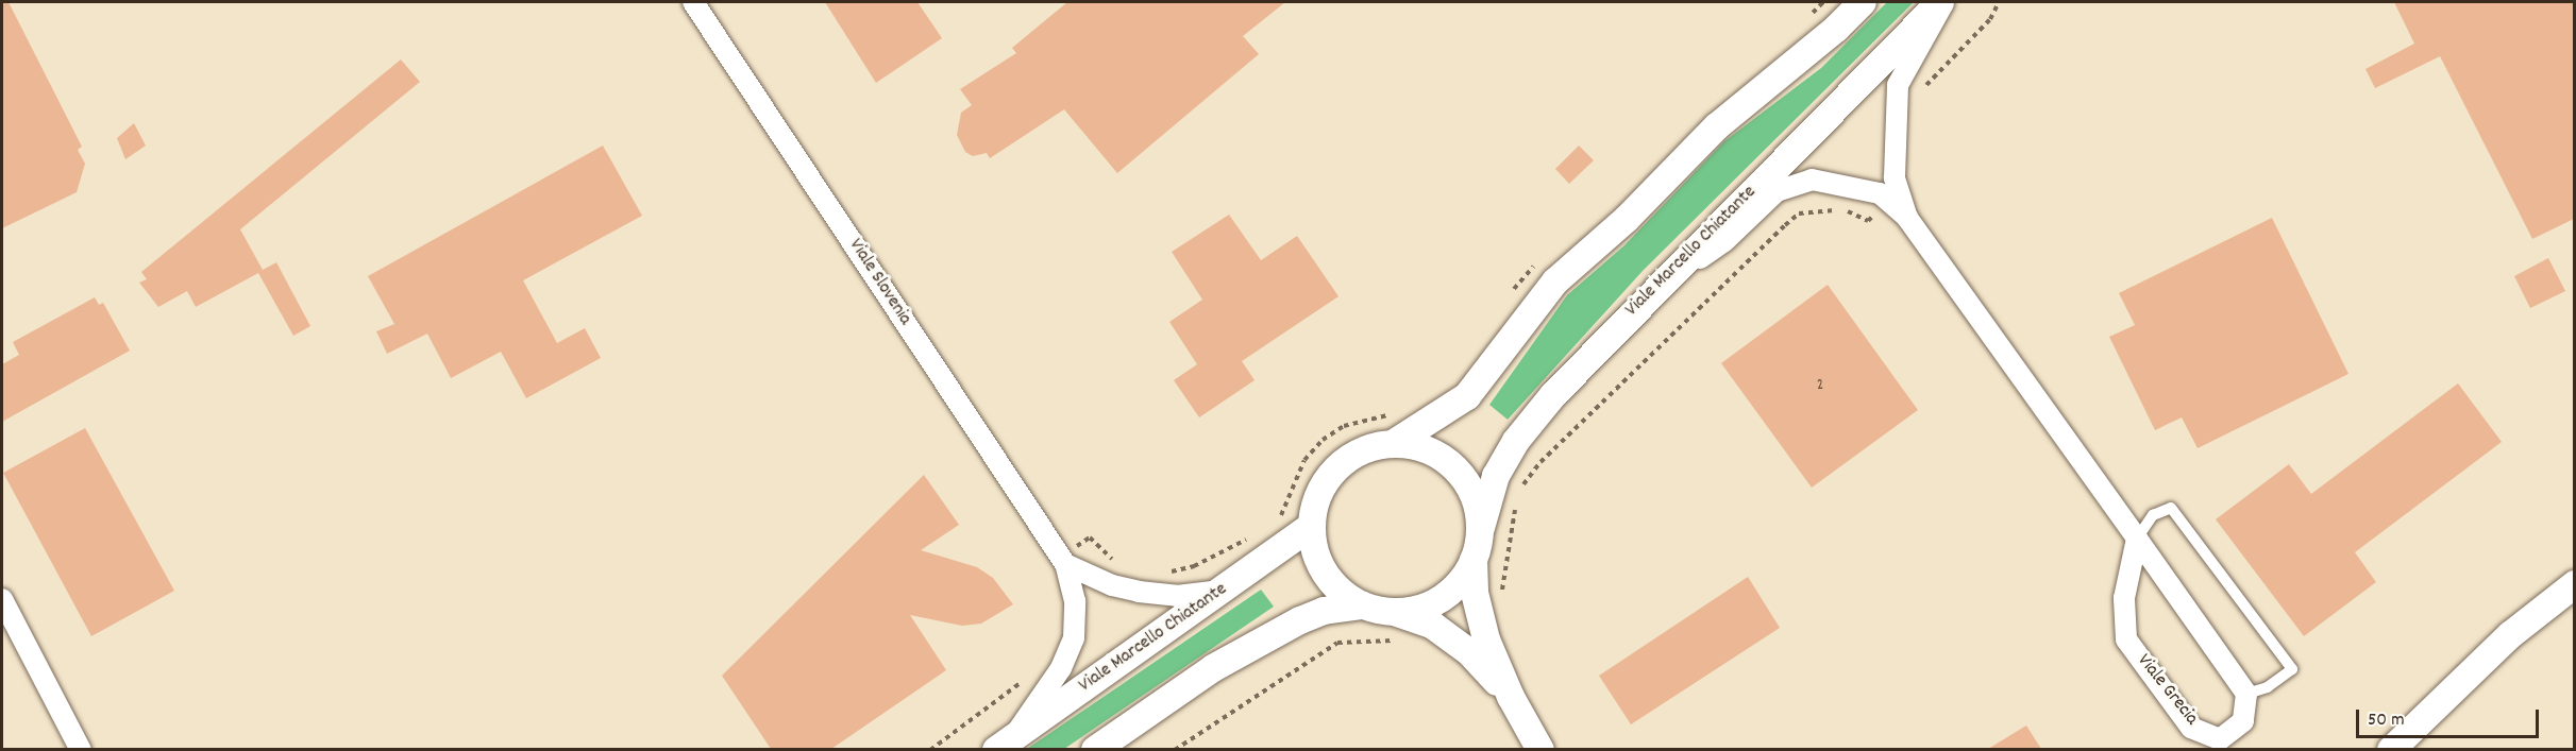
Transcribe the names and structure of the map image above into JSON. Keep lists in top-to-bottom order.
{
  "streets": {
    "street": ["Viale Marcello Chiatante", "Viale Slovenia", "Viale Grecia"]
  },
  "crossings": [
    ["Viale Marcello Chiatante", "Viale Slovenia"]
  ],
  "house_numbers": ["2"],
  "scale_bar": "50 m"
}
